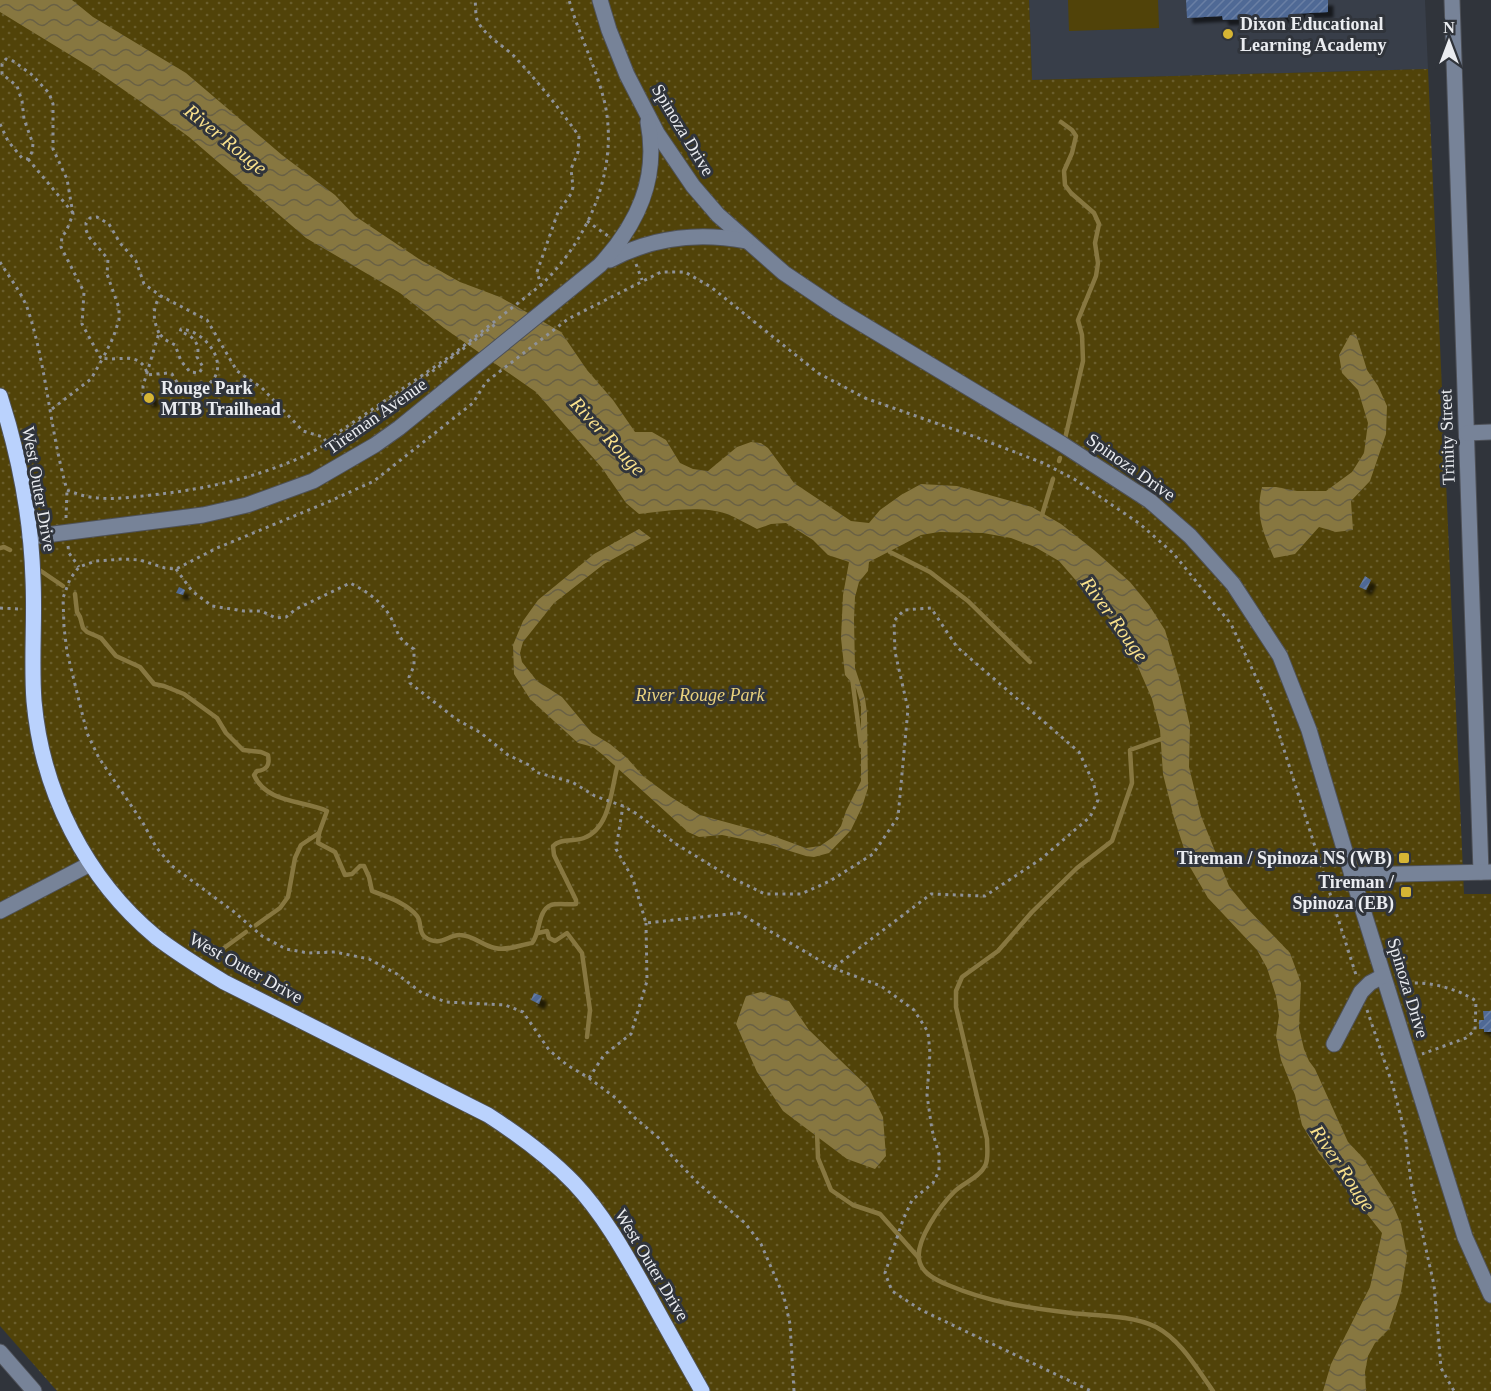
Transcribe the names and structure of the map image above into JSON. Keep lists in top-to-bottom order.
{
  "streets": {
    "main road": ["West Outer Drive"],
    "street": ["Spinoza Drive", "Tireman Avenue", "Trinity Street"]
  },
  "crossings": [
    ["Tireman Avenue", "West Outer Drive"]
  ],
  "water": ["River Rouge"],
  "parks": ["River Rouge Park"],
  "places": {
    "other": ["Dixon Educational Learning Academy", "Rouge Park MTB Trailhead"],
    "transit": ["Tireman / Spinoza NS (WB)", "Tireman / Spinoza (EB)"]
  },
  "north": "top"
}
